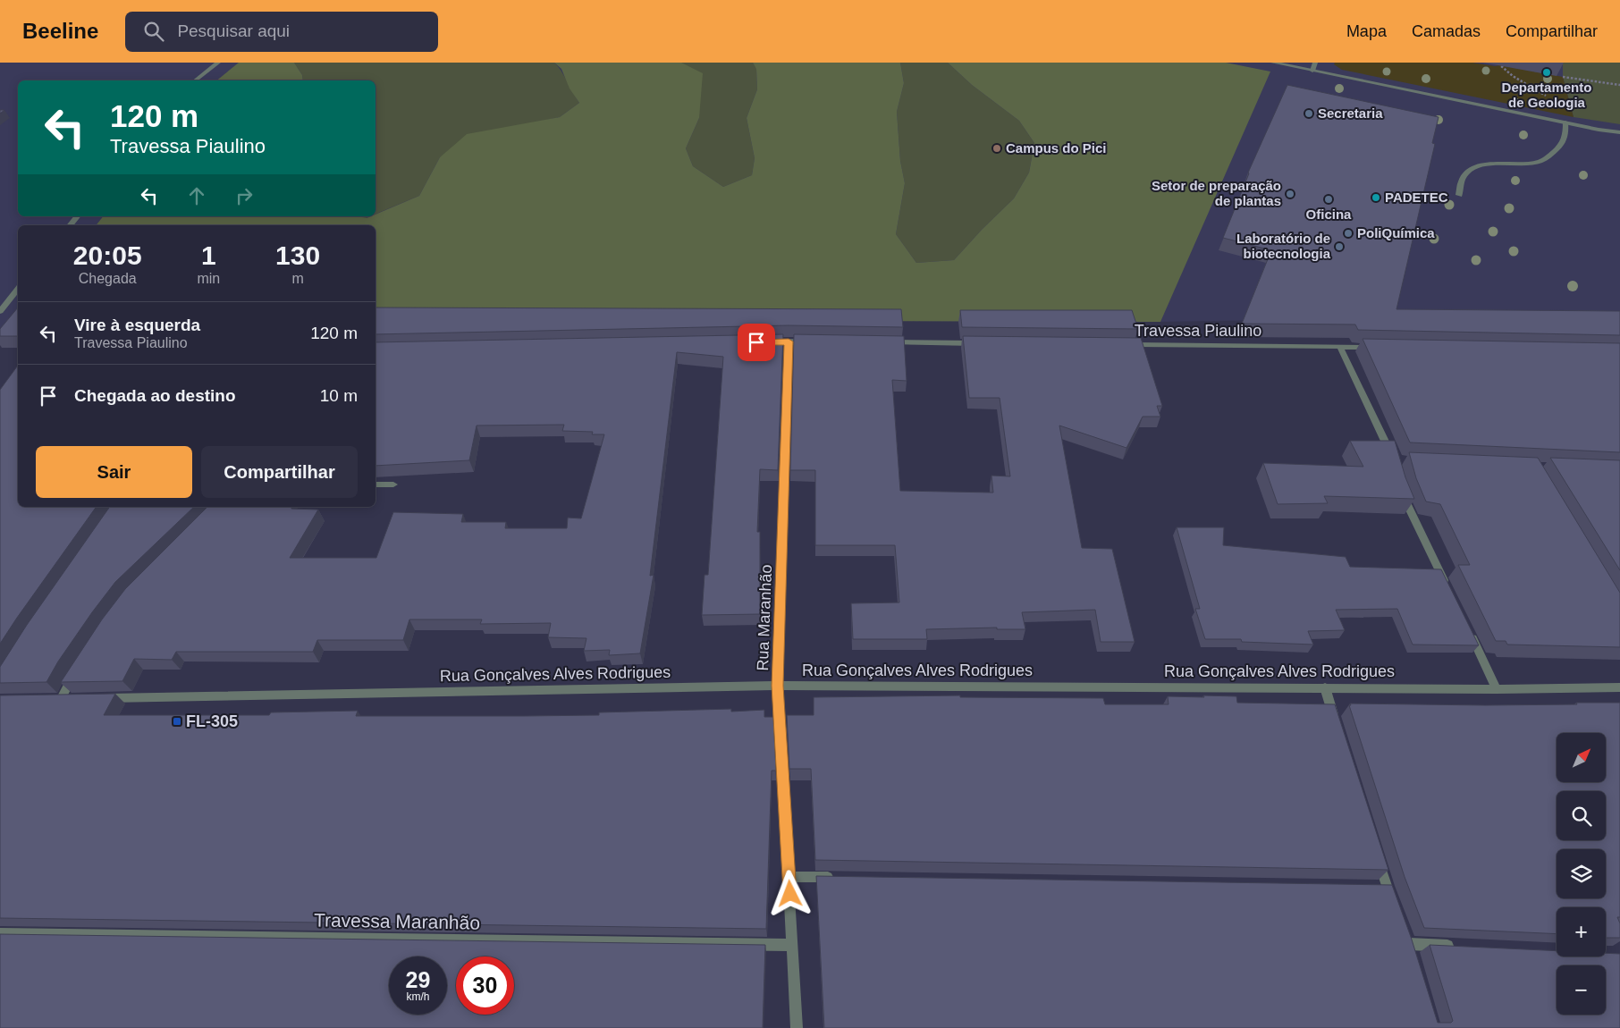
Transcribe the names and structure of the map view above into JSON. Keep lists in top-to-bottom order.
{
  "streets": {
    "street": [
      "Travessa Piaulino",
      "Rua Maranhão",
      "Rua Gonçalves Alves Rodrigues",
      "Travessa Maranhão"
    ]
  },
  "crossings": [
    ["Rua Maranhão", "Rua Gonçalves Alves Rodrigues"],
    ["Rua Maranhão", "Travessa Maranhão"]
  ],
  "places": {
    "other": [
      "Departamento de Geologia",
      "Secretaria",
      "Campus do Pici",
      "Setor de preparação de plantas",
      "PADETEC",
      "Oficina",
      "PoliQuímica",
      "Laboratório de biotecnologia"
    ],
    "transit": ["FL-305"]
  },
  "north": "top right",
  "page": {
    "header": "Beeline",
    "search": "Pesquisar aqui",
    "nav": ["Mapa", "Camadas", "Compartilhar"],
    "turn": ["120 m", "Travessa Piaulino"],
    "eta": [
      "20:05",
      "Chegada",
      "1",
      "min",
      "130",
      "m"
    ],
    "list": [
      {
        "name": "Vire à esquerda",
        "note": "Travessa Piaulino",
        "value": "120 m"
      },
      {
        "name": "Chegada ao destino",
        "value": "10 m"
      }
    ],
    "buttons": ["Sair", "Compartilhar"],
    "map_buttons": ["+", "−"],
    "speed": "29 km/h",
    "limit": "30"
  }
}
